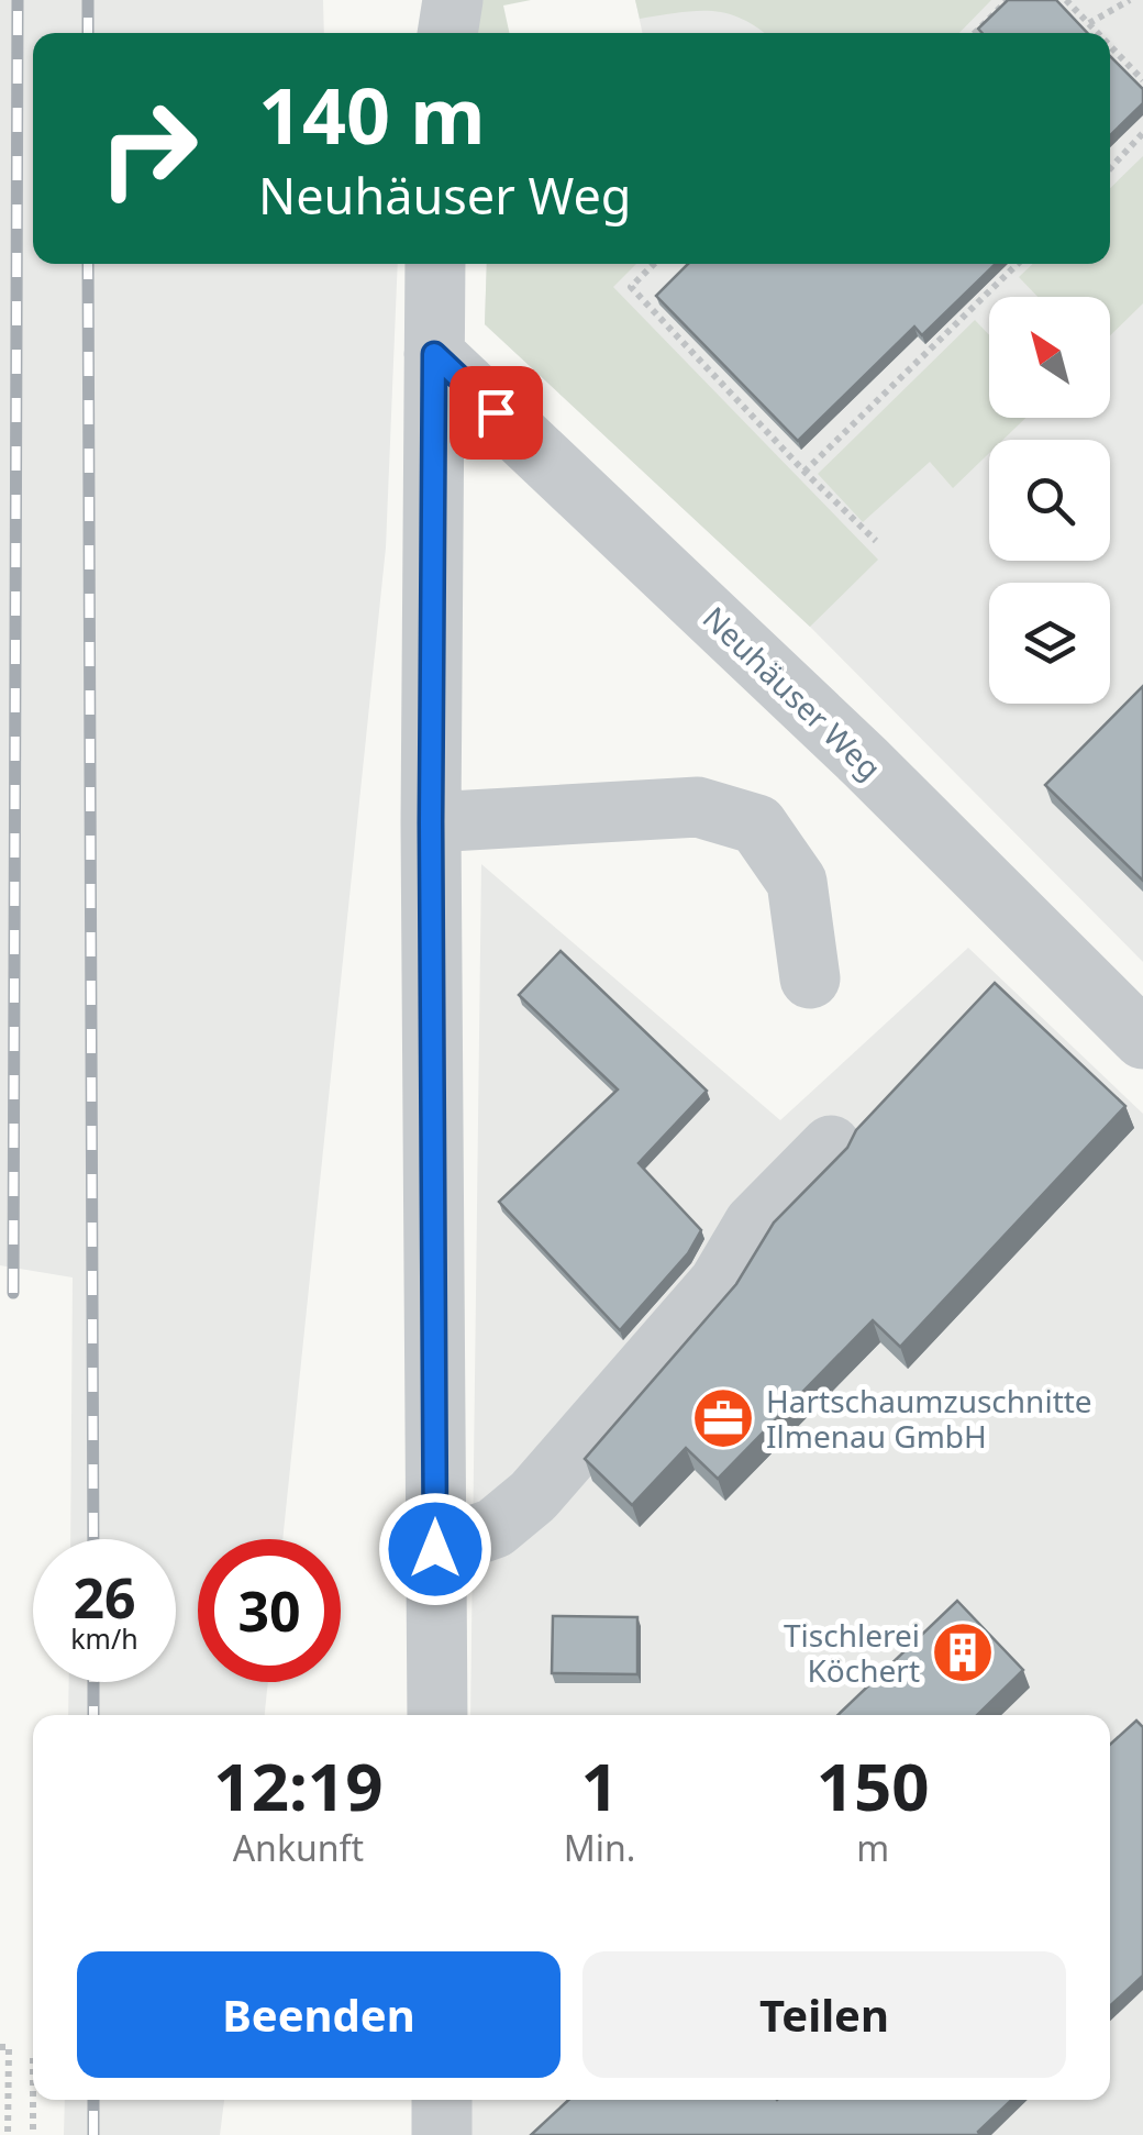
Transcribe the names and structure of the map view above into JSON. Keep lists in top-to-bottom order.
{
  "streets": {
    "street": ["Neuhäuser Weg"]
  },
  "places": {
    "office": ["Hartschaumzuschnitte Ilmenau GmbH"],
    "building": ["Tischlerei Köchert"]
  },
  "north": "top left",
  "page": {
    "turn": ["140 m", "Neuhäuser Weg"],
    "speed": "26 km/h",
    "limit": "30",
    "eta": [
      "12:19",
      "Ankunft",
      "1",
      "Min.",
      "150",
      "m"
    ],
    "buttons": ["Beenden", "Teilen"]
  }
}
